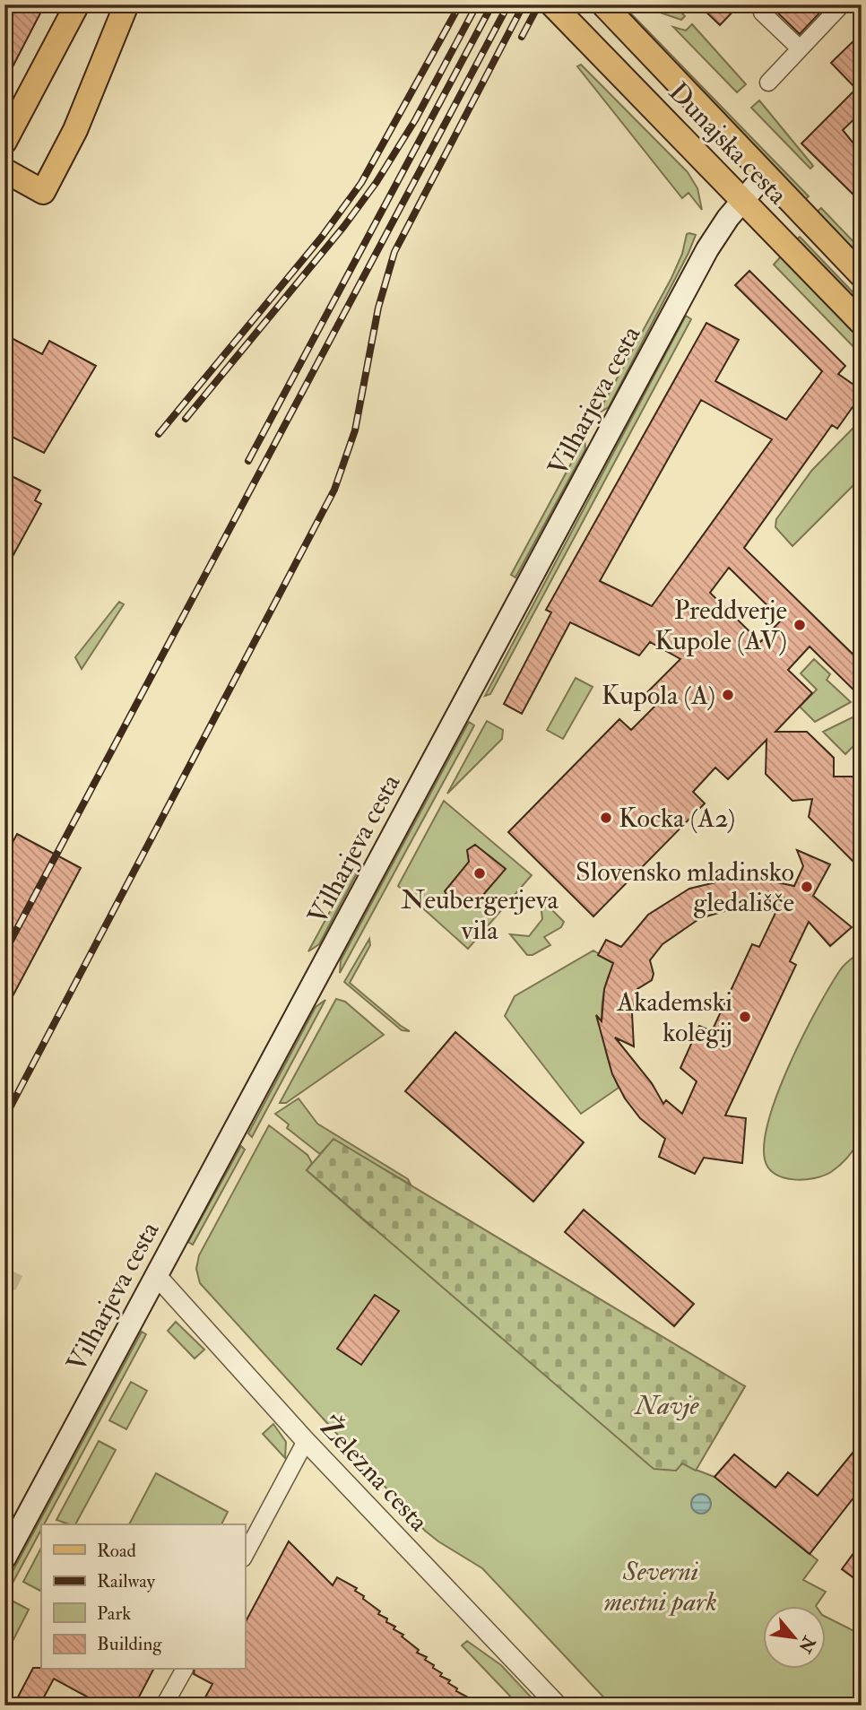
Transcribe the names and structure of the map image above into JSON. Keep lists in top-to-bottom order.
{
  "streets": {
    "main road": ["Dunajska cesta", "Vilharjeva cesta"],
    "street": ["Železna cesta"]
  },
  "crossings": [
    ["Dunajska cesta", "Vilharjeva cesta"],
    ["Vilharjeva cesta", "Železna cesta"]
  ],
  "parks": ["Navje", "Severni mestni park"],
  "places": [
    "Preddverje Kupole (AV)",
    "Kupola (A)",
    "Kocka (A2)",
    "Neubergerjeva vila",
    "Slovensko mladinsko gledališče",
    "Akademski kolegij"
  ],
  "legend": [
    "Road",
    "Railway",
    "Park",
    "Building"
  ],
  "north": "bottom right"
}
